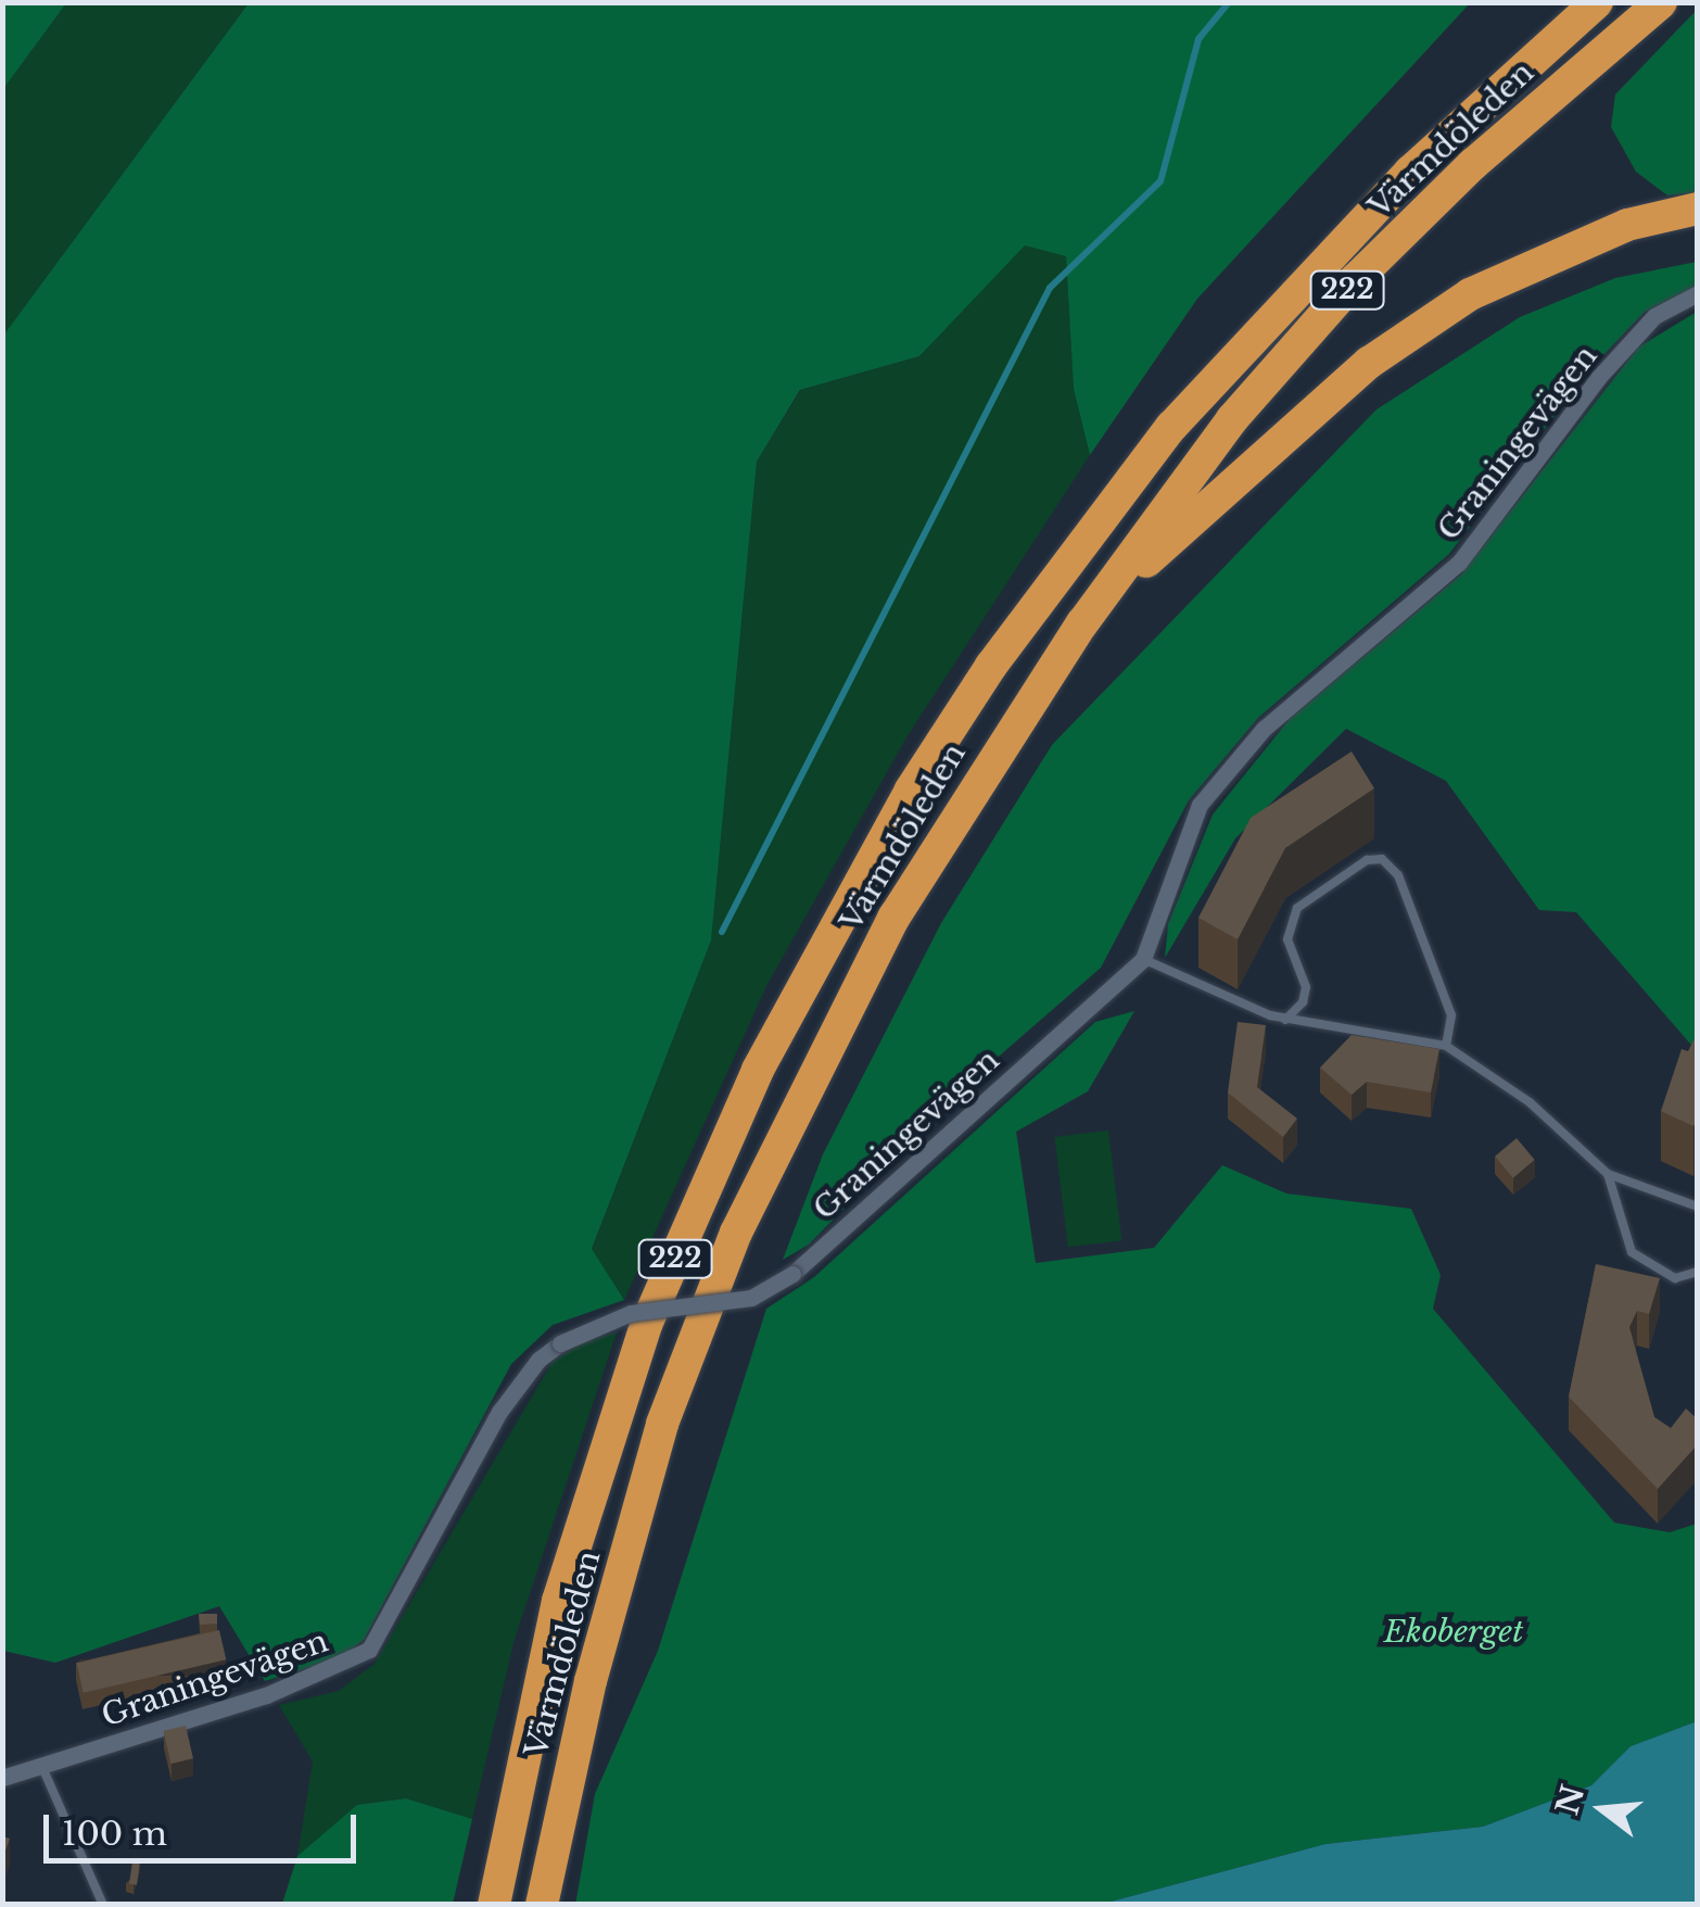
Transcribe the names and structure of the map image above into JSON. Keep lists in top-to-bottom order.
{
  "streets": {
    "highway": ["Värmdöleden", "222"],
    "street": ["Graningevägen"]
  },
  "parks": ["Ekoberget"],
  "scale_bar": "100 m",
  "north": "left"
}
